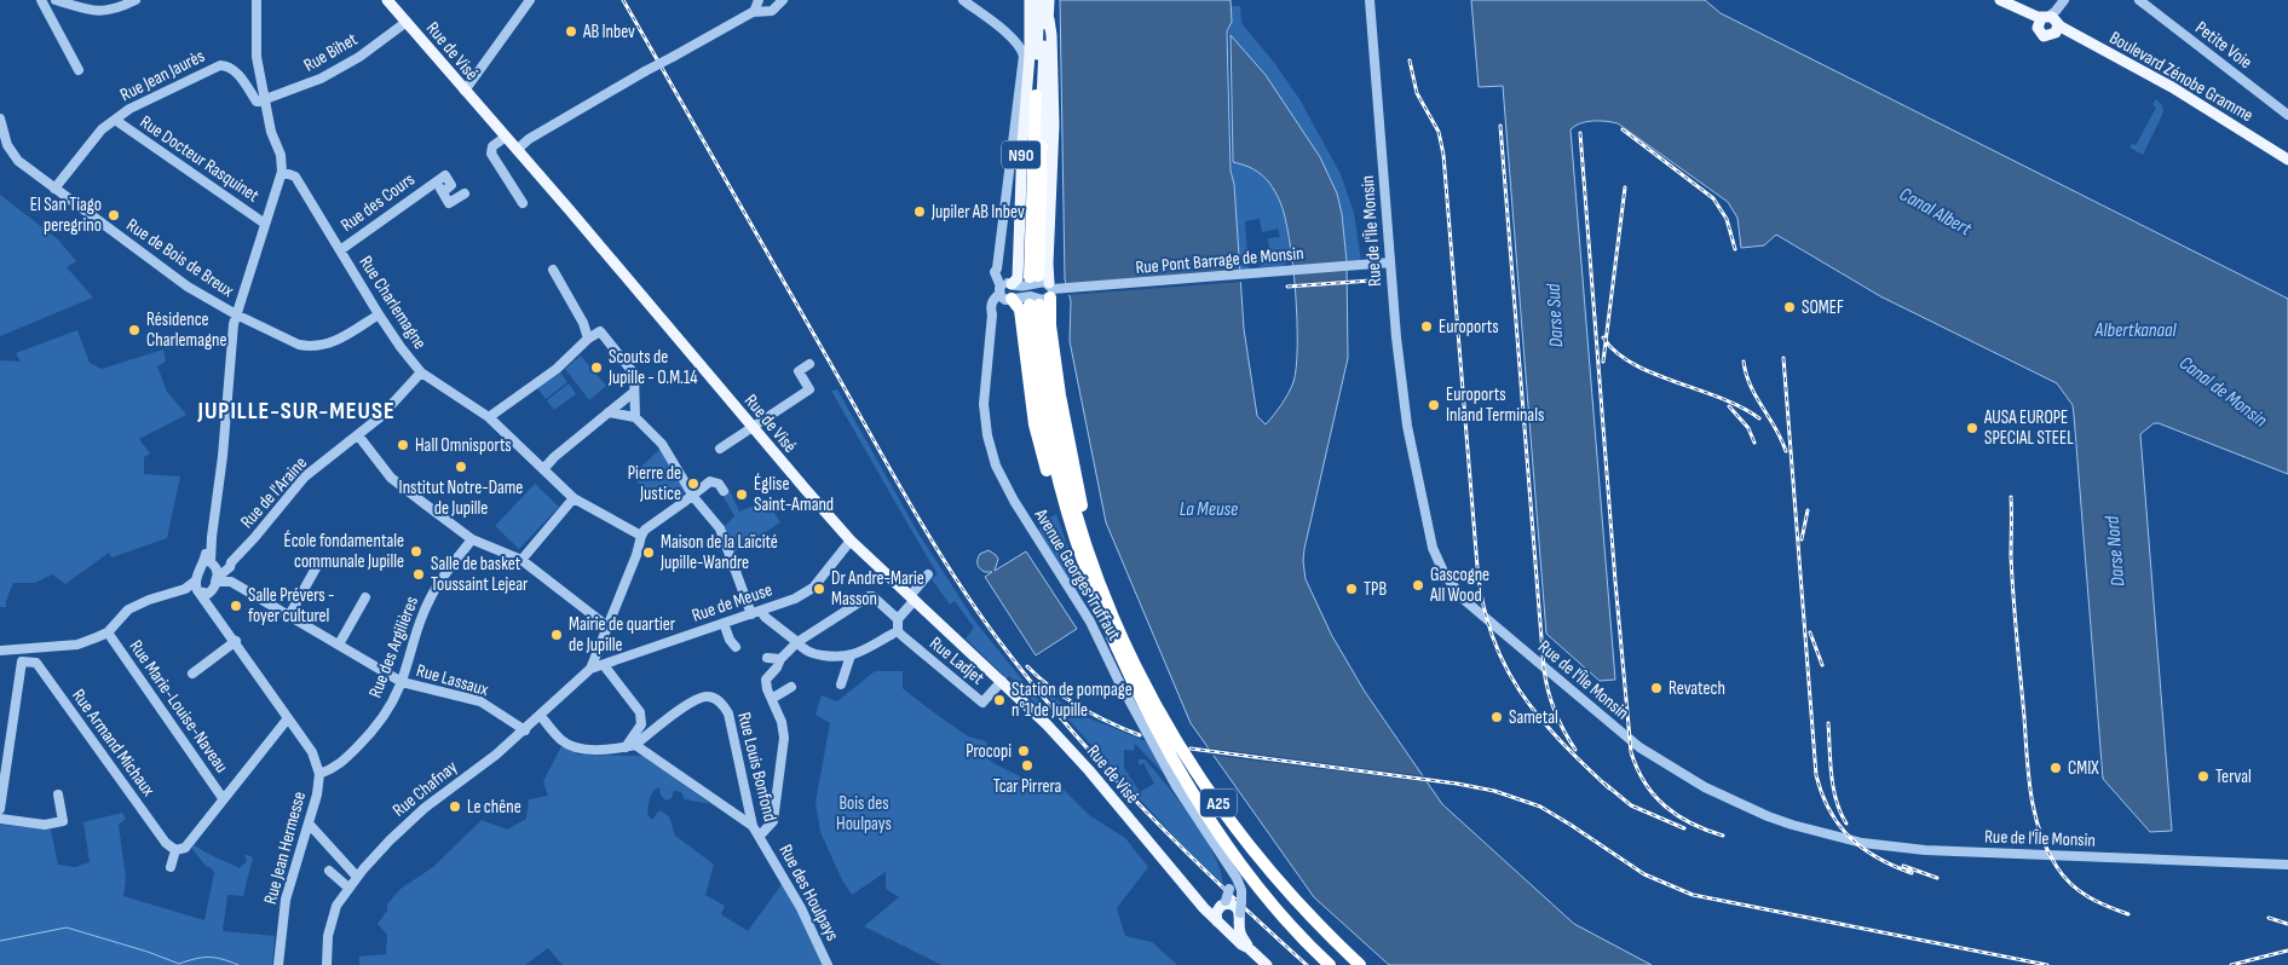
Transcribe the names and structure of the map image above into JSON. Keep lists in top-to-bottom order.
{
  "streets": {
    "highway": ["A25"],
    "main road": ["Rue de Visé", "Boulevard Zénobe Gramme", "N90"],
    "street": [
      "Petite Voie",
      "Rue Bihet",
      "Rue Jean Jaurès",
      "Rue Docteur Rasquinet",
      "Rue des Cours",
      "Rue de l'Île Monsin",
      "Rue de Bois de Breux",
      "Rue Pont Barrage de Monsin",
      "Rue Charlemagne",
      "Rue de l'Araine",
      "Avenue Georges Truffaut",
      "Rue de Meuse",
      "Rue des Argilières",
      "Rue Ladjet",
      "Rue Lassaux",
      "Rue Marie-Louise-Naveau",
      "Rue Armand Michaux",
      "Rue Louis Bonfond",
      "Rue Chafnay",
      "Rue Jean Hermesse",
      "Rue des Houlpays"
    ]
  },
  "crossings": [
    ["Rue de Visé", "Rue Bihet"],
    ["Rue de Visé", "Avenue Georges Truffaut"],
    ["Rue de Visé", "Rue de Meuse"],
    ["Rue de Visé", "Rue Ladjet"],
    ["Rue Bihet", "Rue Jean Jaurès"],
    ["Rue Jean Jaurès", "Rue Docteur Rasquinet"],
    ["Rue Jean Jaurès", "Rue de Bois de Breux"],
    ["N90", "Rue Pont Barrage de Monsin"],
    ["N90", "Avenue Georges Truffaut"],
    ["N90", "A25"],
    ["Rue des Cours", "Rue Charlemagne"],
    ["Rue de l'Île Monsin", "Rue Pont Barrage de Monsin"],
    ["Rue de Bois de Breux", "Rue Charlemagne"],
    ["Rue Pont Barrage de Monsin", "Avenue Georges Truffaut"],
    ["Rue Pont Barrage de Monsin", "A25"],
    ["Rue Charlemagne", "Rue de l'Araine"],
    ["Rue de l'Araine", "Rue Lassaux"],
    ["Rue de l'Araine", "Rue Jean Hermesse"],
    ["Rue de Meuse", "Rue Chafnay"],
    ["Rue des Argilières", "Rue Lassaux"],
    ["Rue des Argilières", "Rue Jean Hermesse"],
    ["Rue Ladjet", "Rue des Houlpays"],
    ["Rue Lassaux", "Rue Chafnay"],
    ["Rue Lassaux", "Rue Jean Hermesse"],
    ["Rue Louis Bonfond", "Rue des Houlpays"]
  ],
  "districts": ["JUPILLE-SUR-MEUSE"],
  "water": [
    "Canal Albert",
    "Darse Sud",
    "Albertkanaal",
    "Canal de Monsin",
    "La Meuse",
    "Darse Nord"
  ],
  "parks": ["Bois des Houlpays"],
  "places": [
    "AB Inbev",
    "Jupiler AB Inbev",
    "El San Tiago peregrino",
    "SOMEF",
    "Euroports",
    "Résidence Charlemagne",
    "Scouts de Jupille - O.M.14",
    "Euroports Inland Terminals",
    "AUSA EUROPE SPECIAL STEEL",
    "Hall Omnisports",
    "Institut Notre-Dame de Jupille",
    "Pierre de Justice",
    "Église Saint-Amand",
    "École fondamentale communale Jupille",
    "Maison de la Laïcité Jupille-Wandre",
    "Salle de basket Toussaint Lejear",
    "Gascogne All Wood",
    "Dr Andre-Marie Masson",
    "TPB",
    "Salle Prévers - foyer culturel",
    "Mairie de quartier de Jupille",
    "Revatech",
    "Station de pompage n°1 de Jupille",
    "Sametal",
    "Procopi",
    "Tcar Pirrera",
    "CMIX",
    "Terval",
    "Le chêne"
  ]
}
